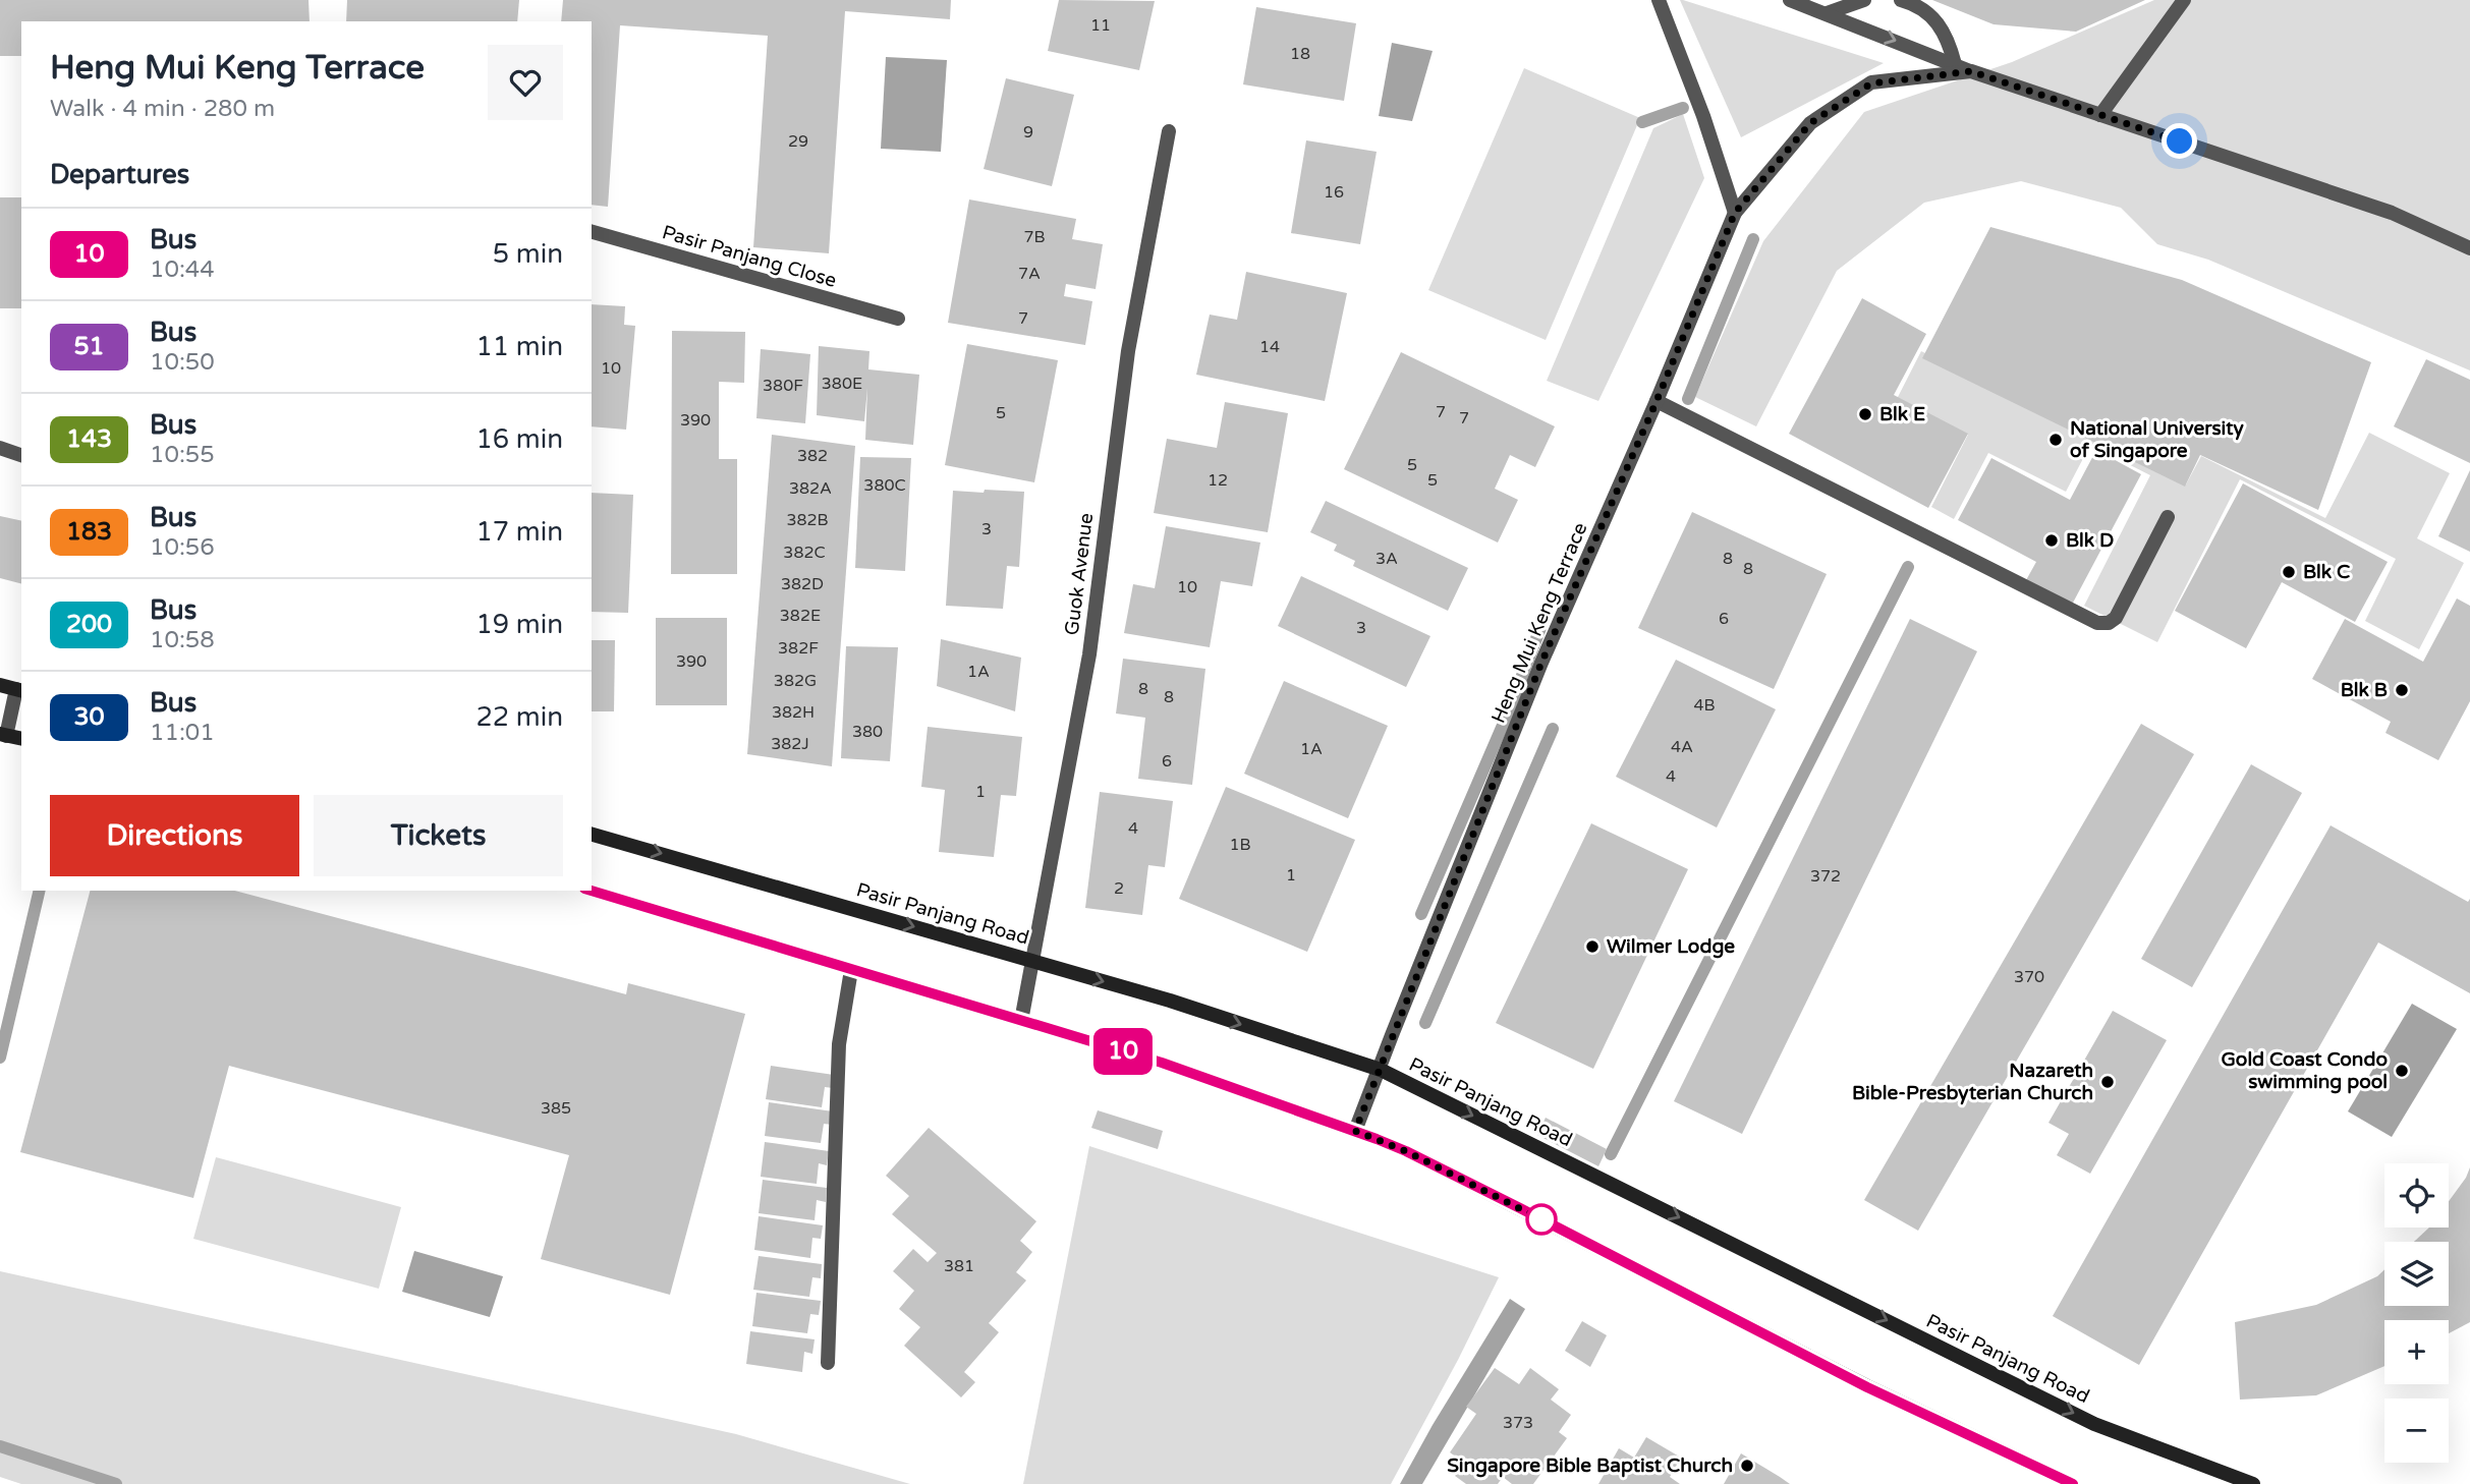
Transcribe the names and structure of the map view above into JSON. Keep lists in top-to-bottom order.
{
  "streets": {
    "main road": ["Pasir Panjang Road"],
    "street": ["Pasir Panjang Close", "Guok Avenue", "Heng Mui Keng Terrace"]
  },
  "crossings": [
    ["Guok Avenue", "Pasir Panjang Road"],
    ["Heng Mui Keng Terrace", "Pasir Panjang Road"]
  ],
  "places": [
    "Blk E",
    "National University of Singapore",
    "Blk D",
    "Blk C",
    "Blk B",
    "Wilmer Lodge",
    "Gold Coast Condo swimming pool",
    "Nazareth Bible-Presbyterian Church",
    "Singapore Bible Baptist Church"
  ],
  "lines": ["bus line 10"],
  "house_numbers": [
    "11",
    "18",
    "9",
    "29",
    "16",
    "7B",
    "7A",
    "7",
    "14",
    "10",
    "380E",
    "380F",
    "7",
    "5",
    "7",
    "390",
    "382",
    "5",
    "12",
    "5",
    "380C",
    "382A",
    "382B",
    "3",
    "382C",
    "3A",
    "8",
    "8",
    "382D",
    "10",
    "382E",
    "6",
    "3",
    "382F",
    "390",
    "1A",
    "382G",
    "8",
    "8",
    "4B",
    "382H",
    "380",
    "382J",
    "4A",
    "1A",
    "6",
    "4",
    "1",
    "4",
    "1B",
    "1",
    "372",
    "2",
    "370",
    "385",
    "381",
    "373"
  ],
  "page": {
    "on_map": "10",
    "heading": [
      ["Heng Mui Keng Terrace", "Walk · 4 min · 280 m"],
      "Departures"
    ],
    "list": [
      {
        "mark": "10",
        "name": "Bus",
        "note": "10:44",
        "value": "5 min"
      },
      {
        "mark": "51",
        "name": "Bus",
        "note": "10:50",
        "value": "11 min"
      },
      {
        "mark": "143",
        "name": "Bus",
        "note": "10:55",
        "value": "16 min"
      },
      {
        "mark": "183",
        "name": "Bus",
        "note": "10:56",
        "value": "17 min"
      },
      {
        "mark": "200",
        "name": "Bus",
        "note": "10:58",
        "value": "19 min"
      },
      {
        "mark": "30",
        "name": "Bus",
        "note": "11:01",
        "value": "22 min"
      }
    ],
    "buttons": ["Directions", "Tickets"],
    "map_buttons": ["+", "−"]
  }
}
